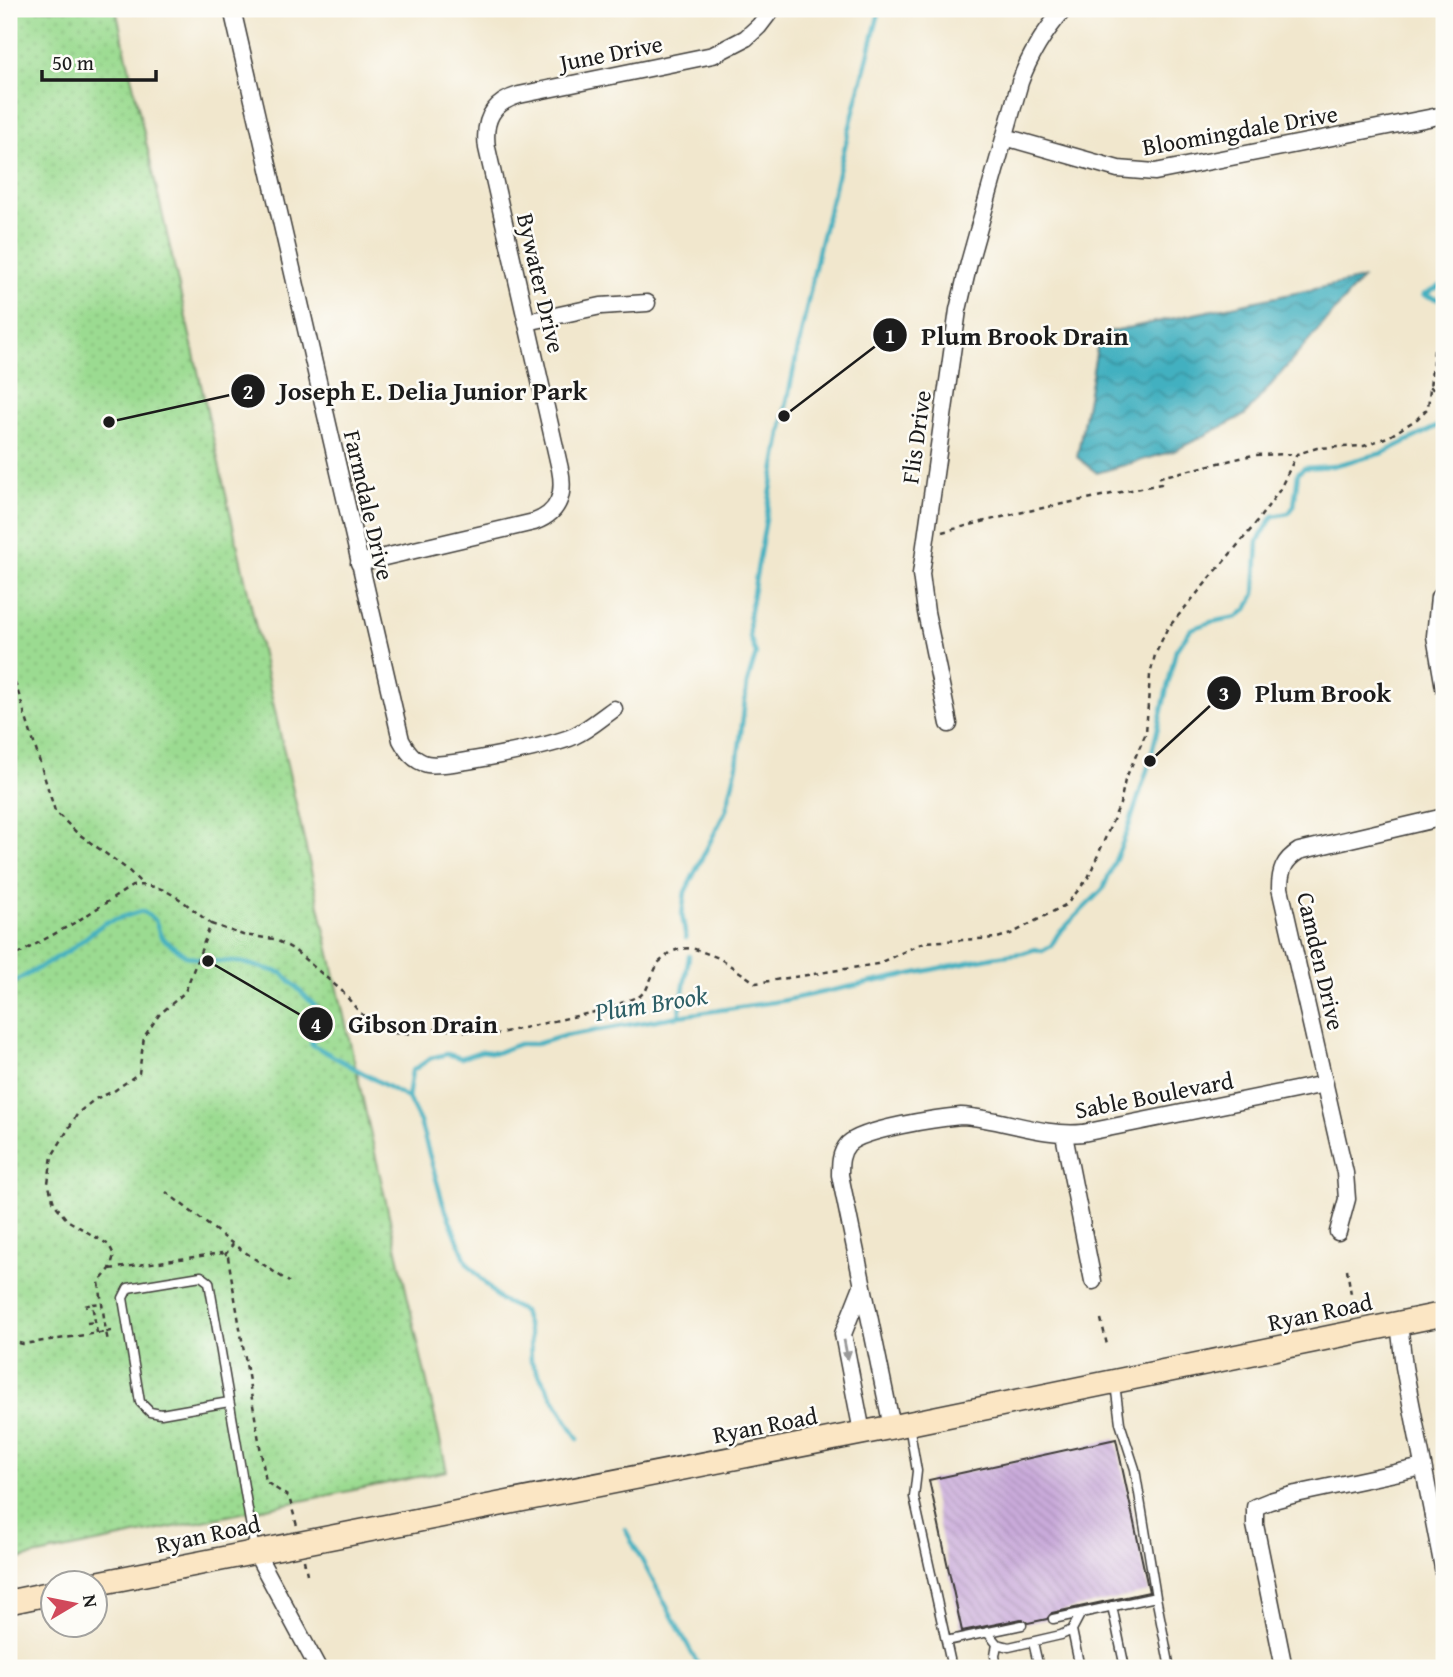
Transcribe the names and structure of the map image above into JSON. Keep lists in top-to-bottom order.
{
  "streets": {
    "main road": ["Ryan Road"],
    "street": [
      "June Drive",
      "Bloomingdale Drive",
      "Bywater Drive",
      "Flis Drive",
      "Farmdale Drive",
      "Camden Drive",
      "Sable Boulevard"
    ]
  },
  "crossings": [
    ["June Drive", "Bywater Drive"],
    ["Bloomingdale Drive", "Flis Drive"],
    ["Bywater Drive", "Farmdale Drive"],
    ["Camden Drive", "Sable Boulevard"],
    ["Sable Boulevard", "Ryan Road"]
  ],
  "water": ["Plum Brook"],
  "places": [
    "Plum Brook Drain",
    "Joseph E. Delia Junior Park",
    "Plum Brook",
    "Gibson Drain"
  ],
  "scale_bar": "50 m",
  "north": "right"
}
